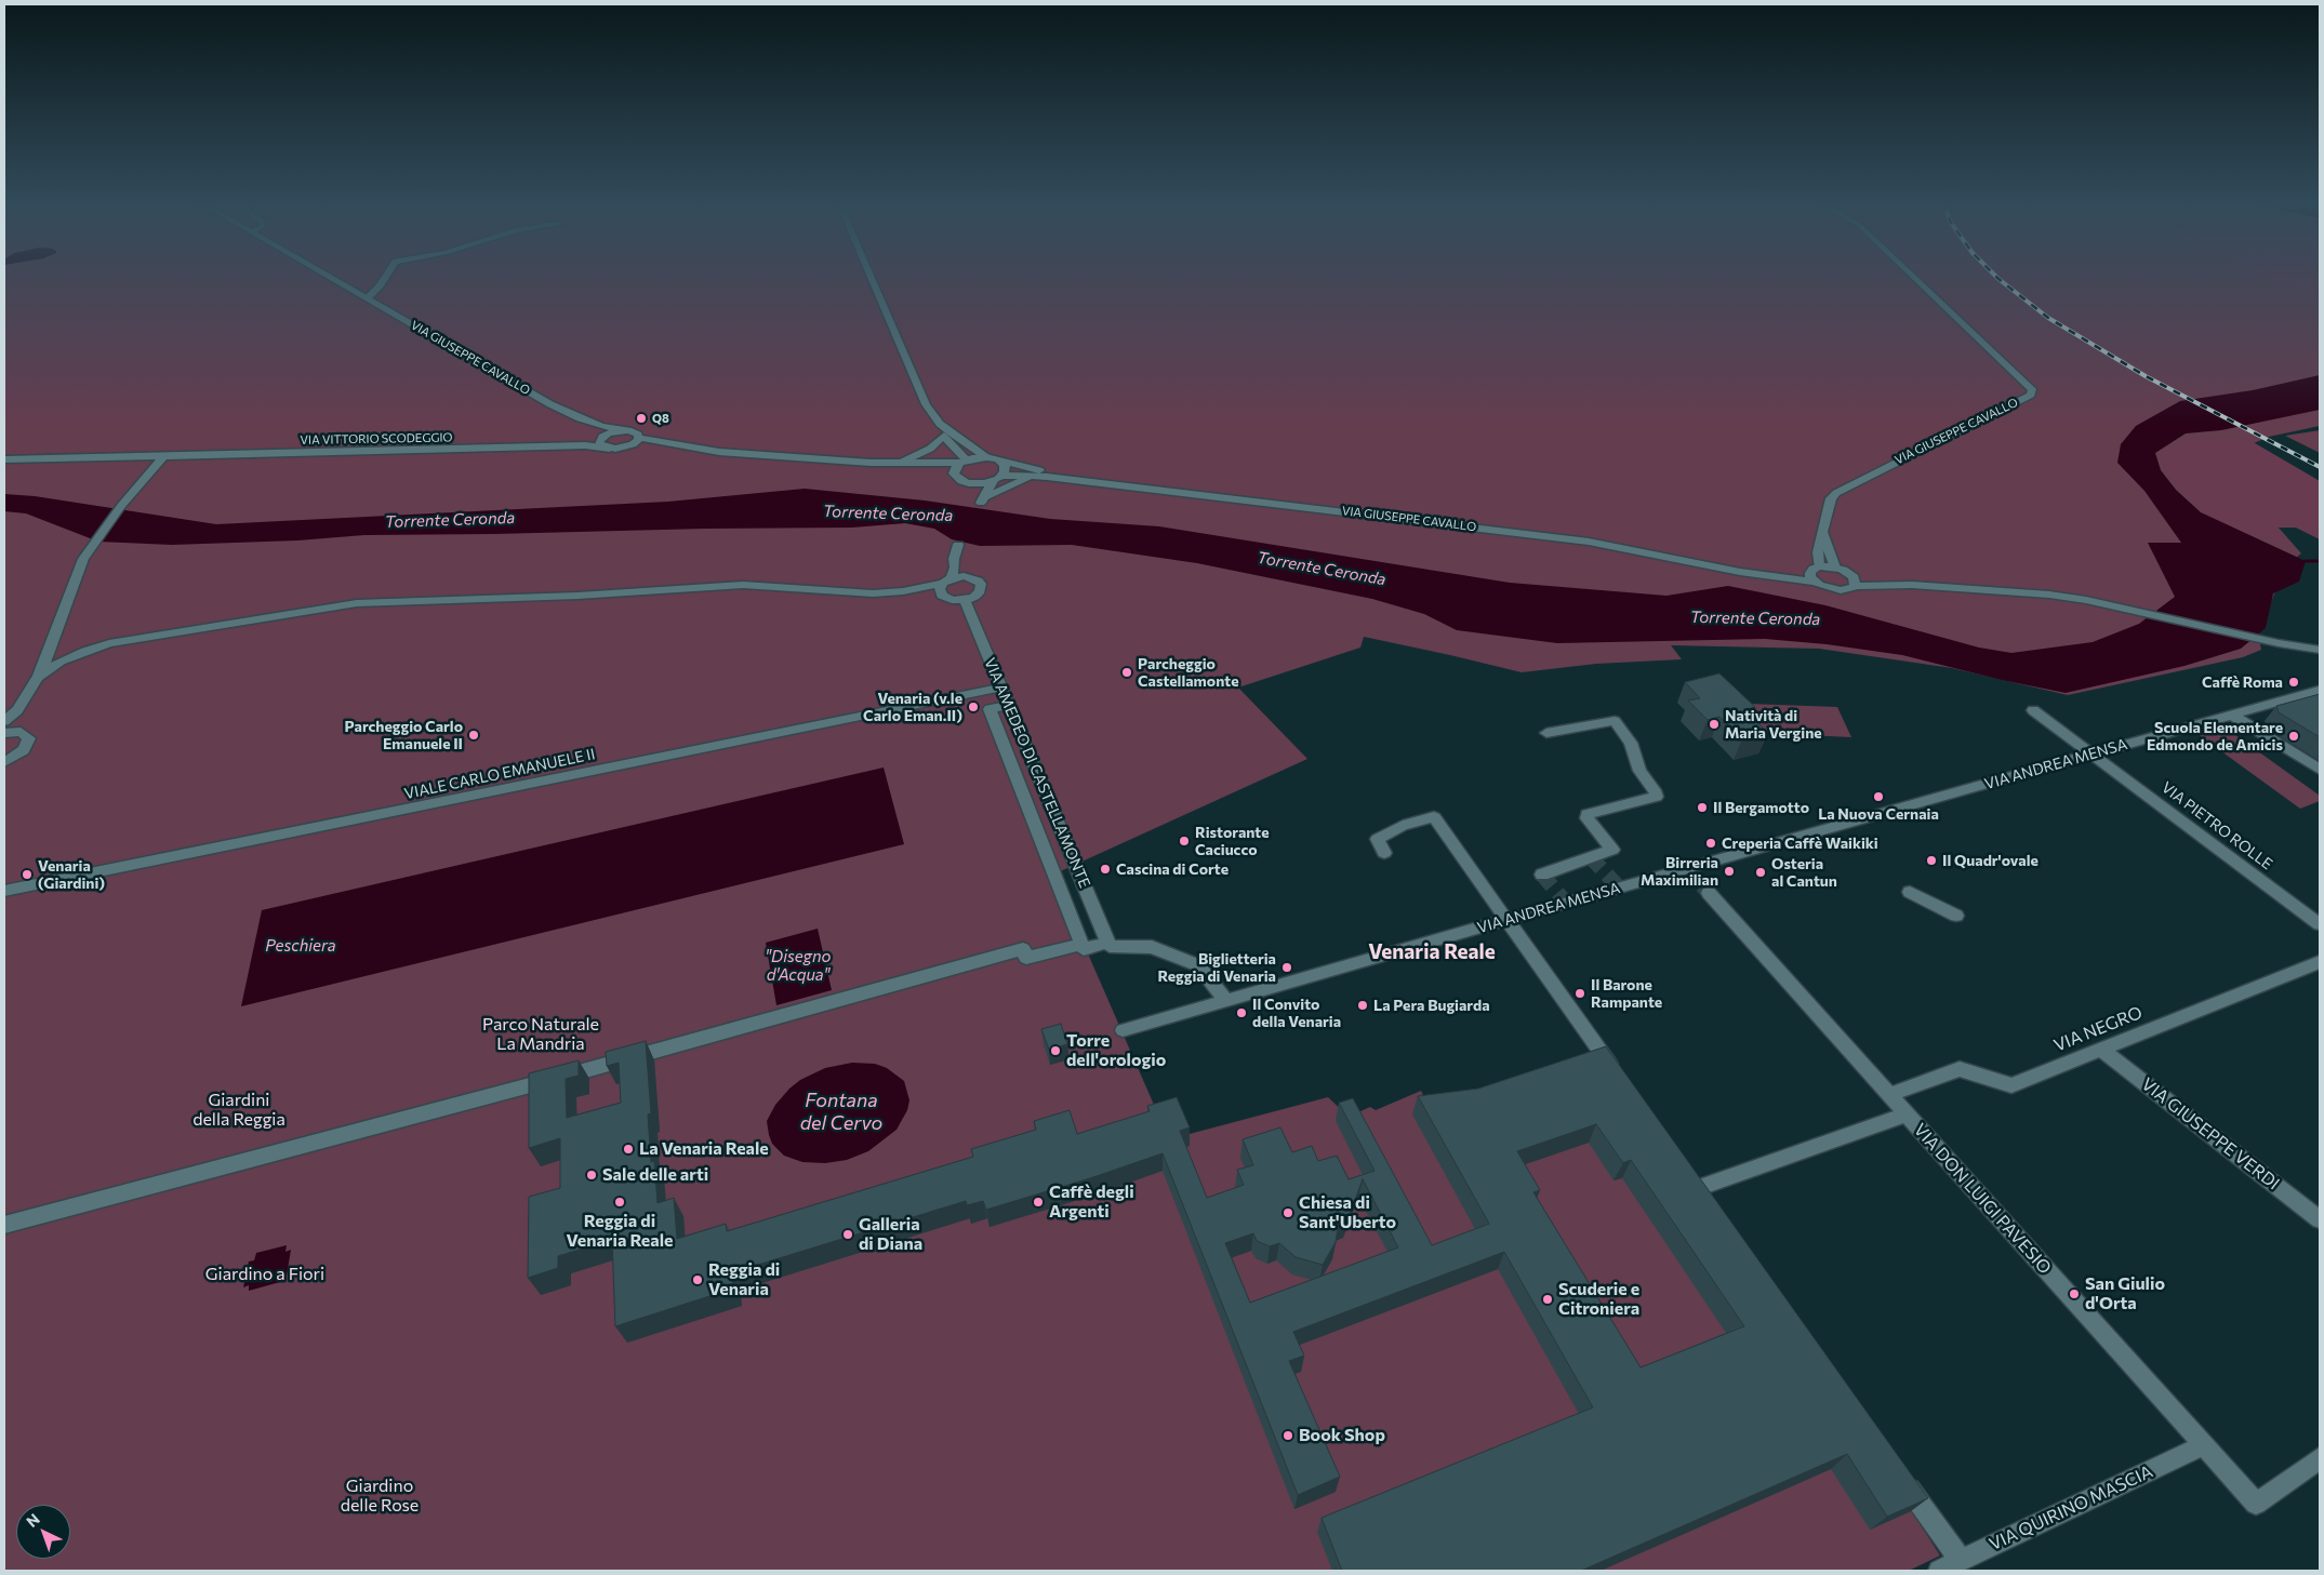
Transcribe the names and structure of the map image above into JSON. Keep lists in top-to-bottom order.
{
  "streets": {
    "street": [
      "VIA GIUSEPPE CAVALLO",
      "VIA VITTORIO SCODEGGIO",
      "VIA ANDREA MENSA",
      "VIA AMEDEO DI CASTELLAMONTE",
      "VIALE CARLO EMANUELE II",
      "VIA PIETRO ROLLE",
      "VIA NEGRO",
      "VIA GIUSEPPE VERDI",
      "VIA DON LUIGI PAVESIO",
      "VIA QUIRINO MASCIA"
    ]
  },
  "crossings": [
    ["VIA ANDREA MENSA", "VIA PIETRO ROLLE"],
    ["VIA AMEDEO DI CASTELLAMONTE", "VIALE CARLO EMANUELE II"],
    ["VIA NEGRO", "VIA GIUSEPPE VERDI"],
    ["VIA NEGRO", "VIA DON LUIGI PAVESIO"],
    ["VIA DON LUIGI PAVESIO", "VIA QUIRINO MASCIA"]
  ],
  "districts": ["Venaria Reale"],
  "water": [
    "Torrente Ceronda",
    "Peschiera",
    "\"Disegno d'Acqua\"",
    "Fontana del Cervo"
  ],
  "parks": [
    "Parco Naturale La Mandria",
    "Giardini della Reggia",
    "Giardino a Fiori",
    "Giardino delle Rose"
  ],
  "places": [
    "Q8",
    "Parcheggio Castellamonte",
    "Caffè Roma",
    "Venaria (v.le Carlo Eman.II)",
    "Natività di Maria Vergine",
    "Parcheggio Carlo Emanuele II",
    "Scuola Elementare Edmondo de Amicis",
    "La Nuova Cernaia",
    "Il Bergamotto",
    "Ristorante Caciucco",
    "Creperia Caffè Waikiki",
    "Il Quadr'ovale",
    "Cascina di Corte",
    "Birreria Maximilian",
    "Osteria al Cantun",
    "Venaria (Giardini)",
    "Biglietteria Reggia di Venaria",
    "Il Barone Rampante",
    "La Pera Bugiarda",
    "Il Convito della Venaria",
    "Torre dell'orologio",
    "La Venaria Reale",
    "Sale delle arti",
    "Reggia di Venaria Reale",
    "Caffè degli Argenti",
    "Chiesa di Sant'Uberto",
    "Galleria di Diana",
    "Reggia di Venaria",
    "San Giulio d'Orta",
    "Scuderie e Citroniera",
    "Book Shop"
  ],
  "north": "top left"
}
